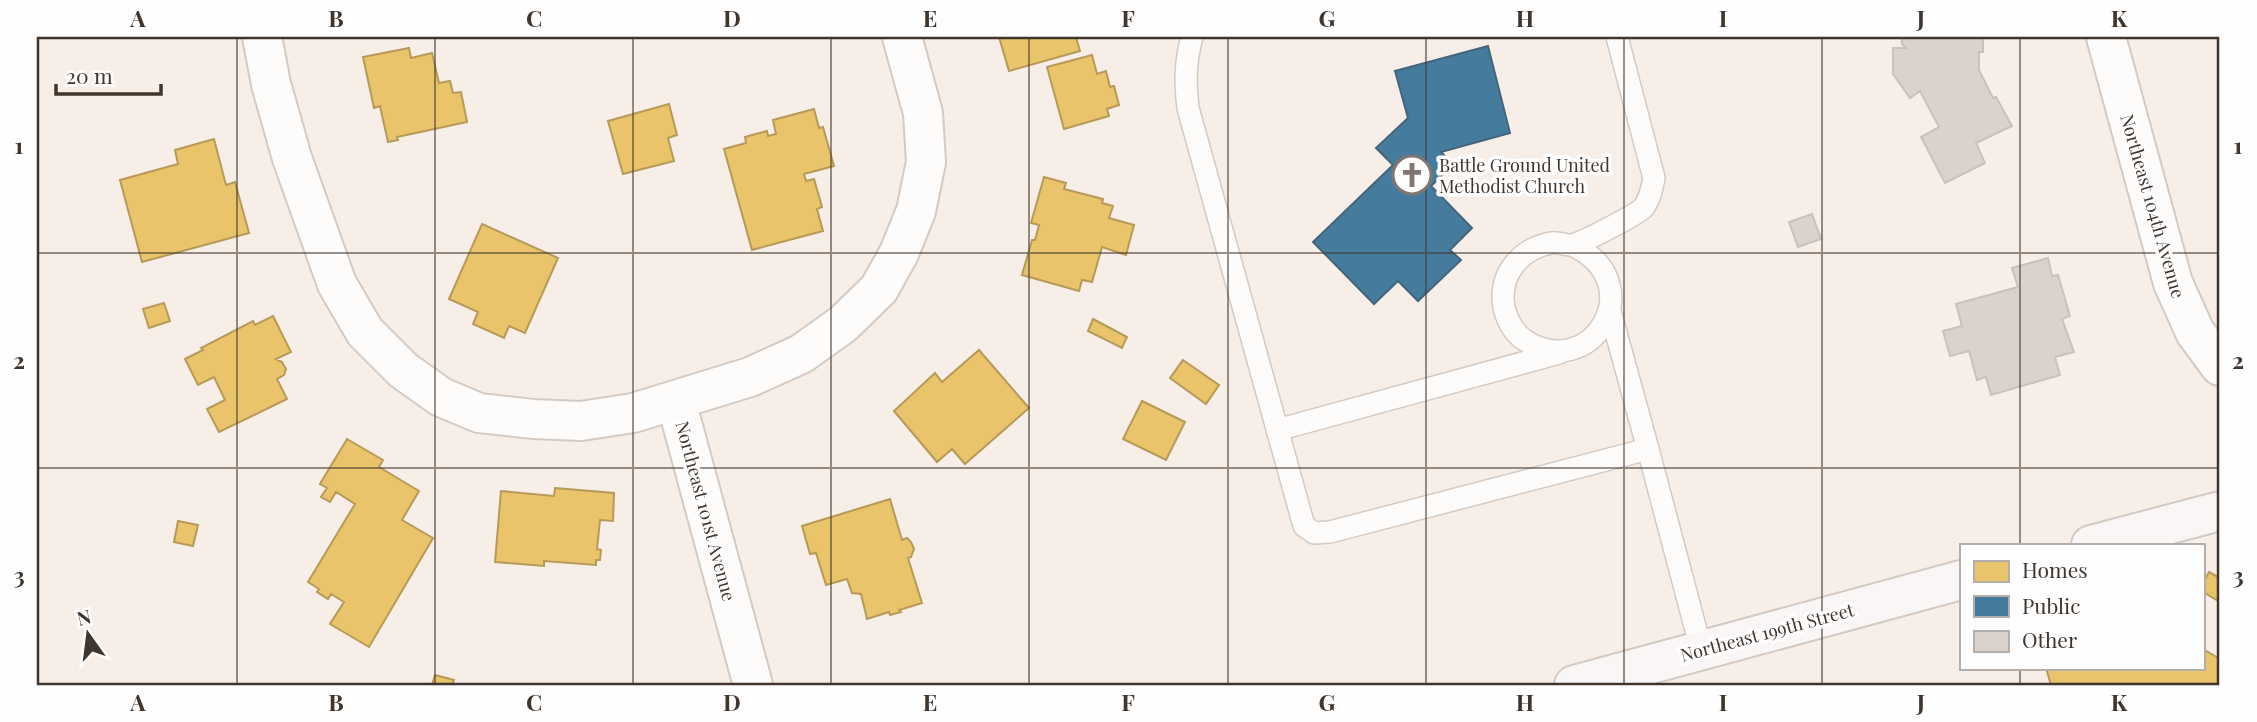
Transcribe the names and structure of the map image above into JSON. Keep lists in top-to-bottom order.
{
  "streets": {
    "main road": ["Northeast 199th Street"],
    "street": ["Northeast 104th Avenue", "Northeast 101st Avenue"]
  },
  "places": {
    "church": ["Battle Ground United Methodist Church"]
  },
  "legend": ["Homes", "Public", "Other"],
  "scale_bar": "20 m",
  "north": "top",
  "grid": {
    "columns": [
      "A",
      "B",
      "C",
      "D",
      "E",
      "F",
      "G",
      "H",
      "I",
      "J",
      "K"
    ],
    "rows": ["1", "2", "3"]
  }
}
